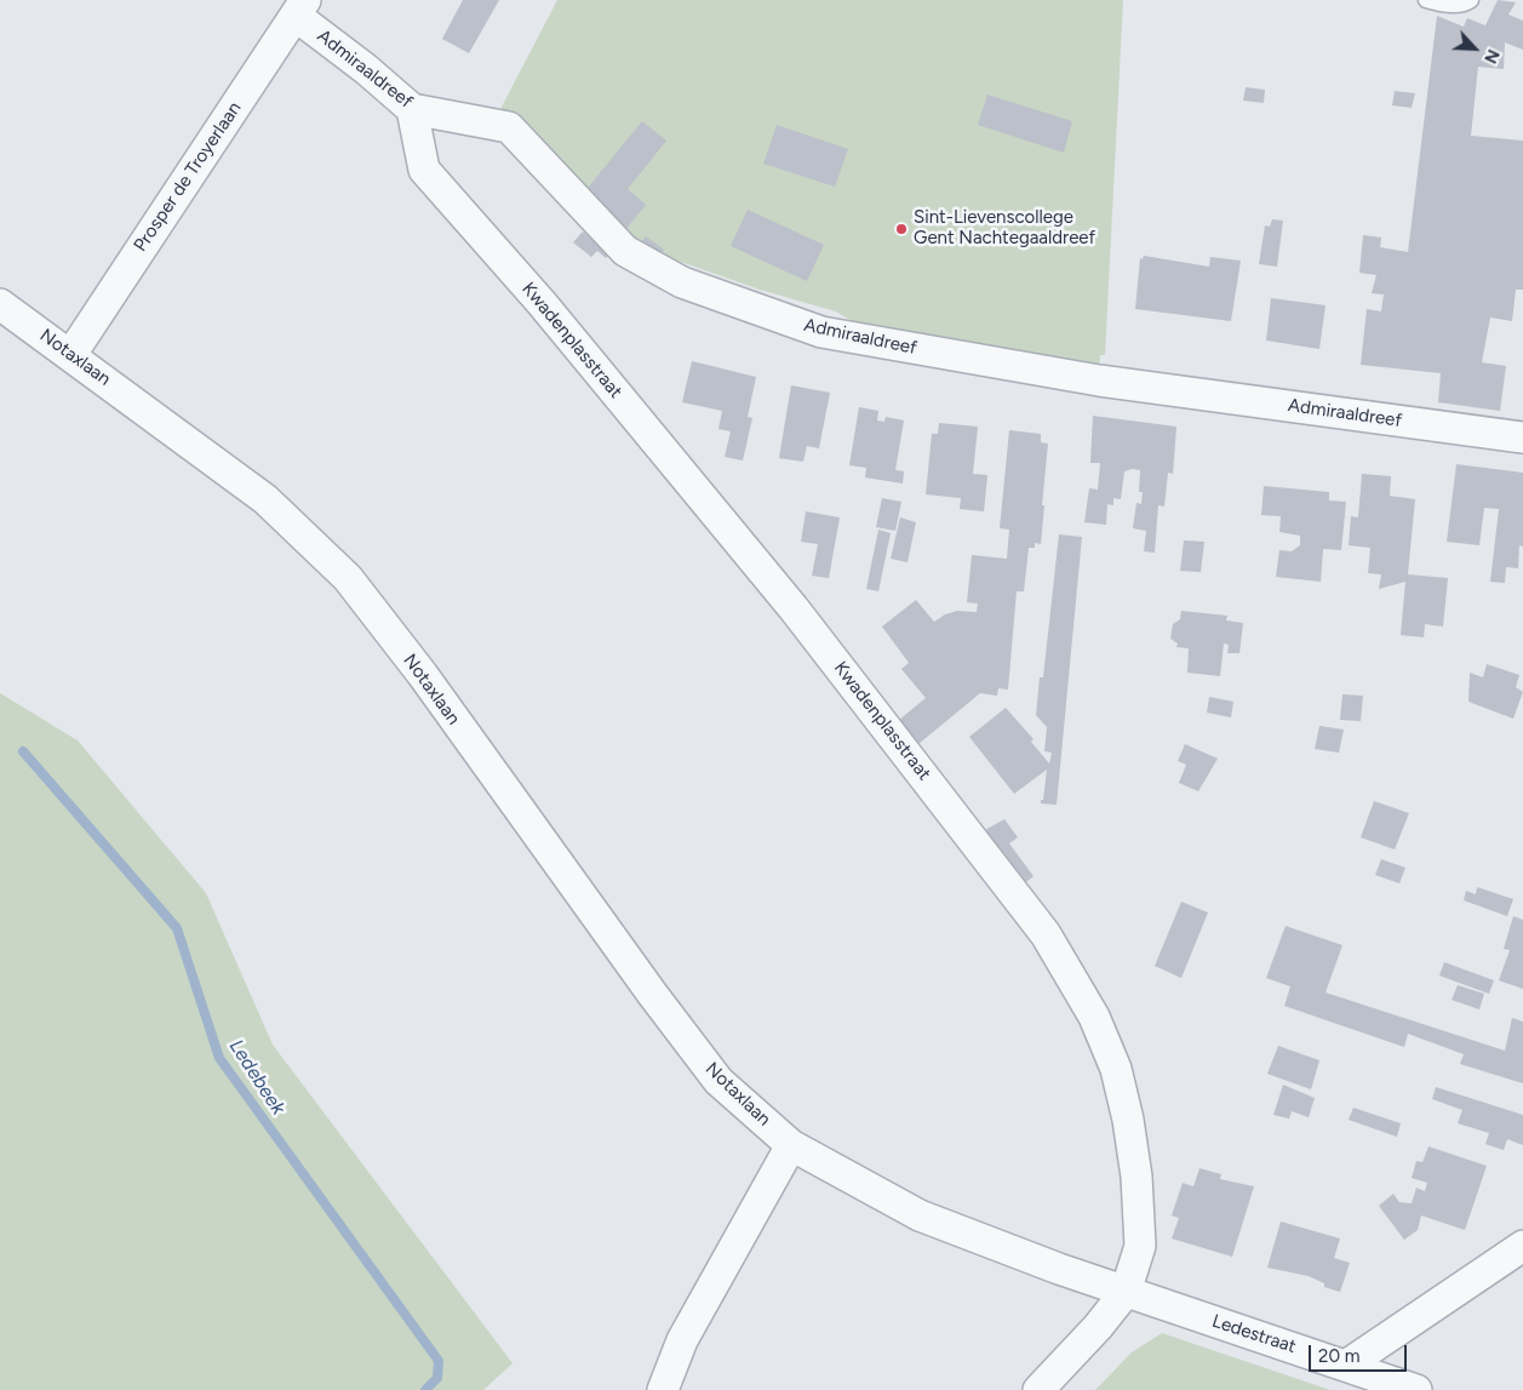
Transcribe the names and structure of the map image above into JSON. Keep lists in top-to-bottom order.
{
  "streets": {
    "street": [
      "Admiraaldreef",
      "Prosper de Troyerlaan",
      "Kwadenplasstraat",
      "Notaxlaan",
      "Ledestraat"
    ]
  },
  "crossings": [
    ["Admiraaldreef", "Prosper de Troyerlaan"],
    ["Admiraaldreef", "Kwadenplasstraat"],
    ["Prosper de Troyerlaan", "Notaxlaan"],
    ["Kwadenplasstraat", "Notaxlaan"],
    ["Kwadenplasstraat", "Ledestraat"],
    ["Notaxlaan", "Ledestraat"]
  ],
  "water": ["Ledebeek"],
  "places": ["Sint-Lievenscollege Gent Nachtegaaldreef"],
  "scale_bar": "20 m",
  "north": "bottom right"
}
